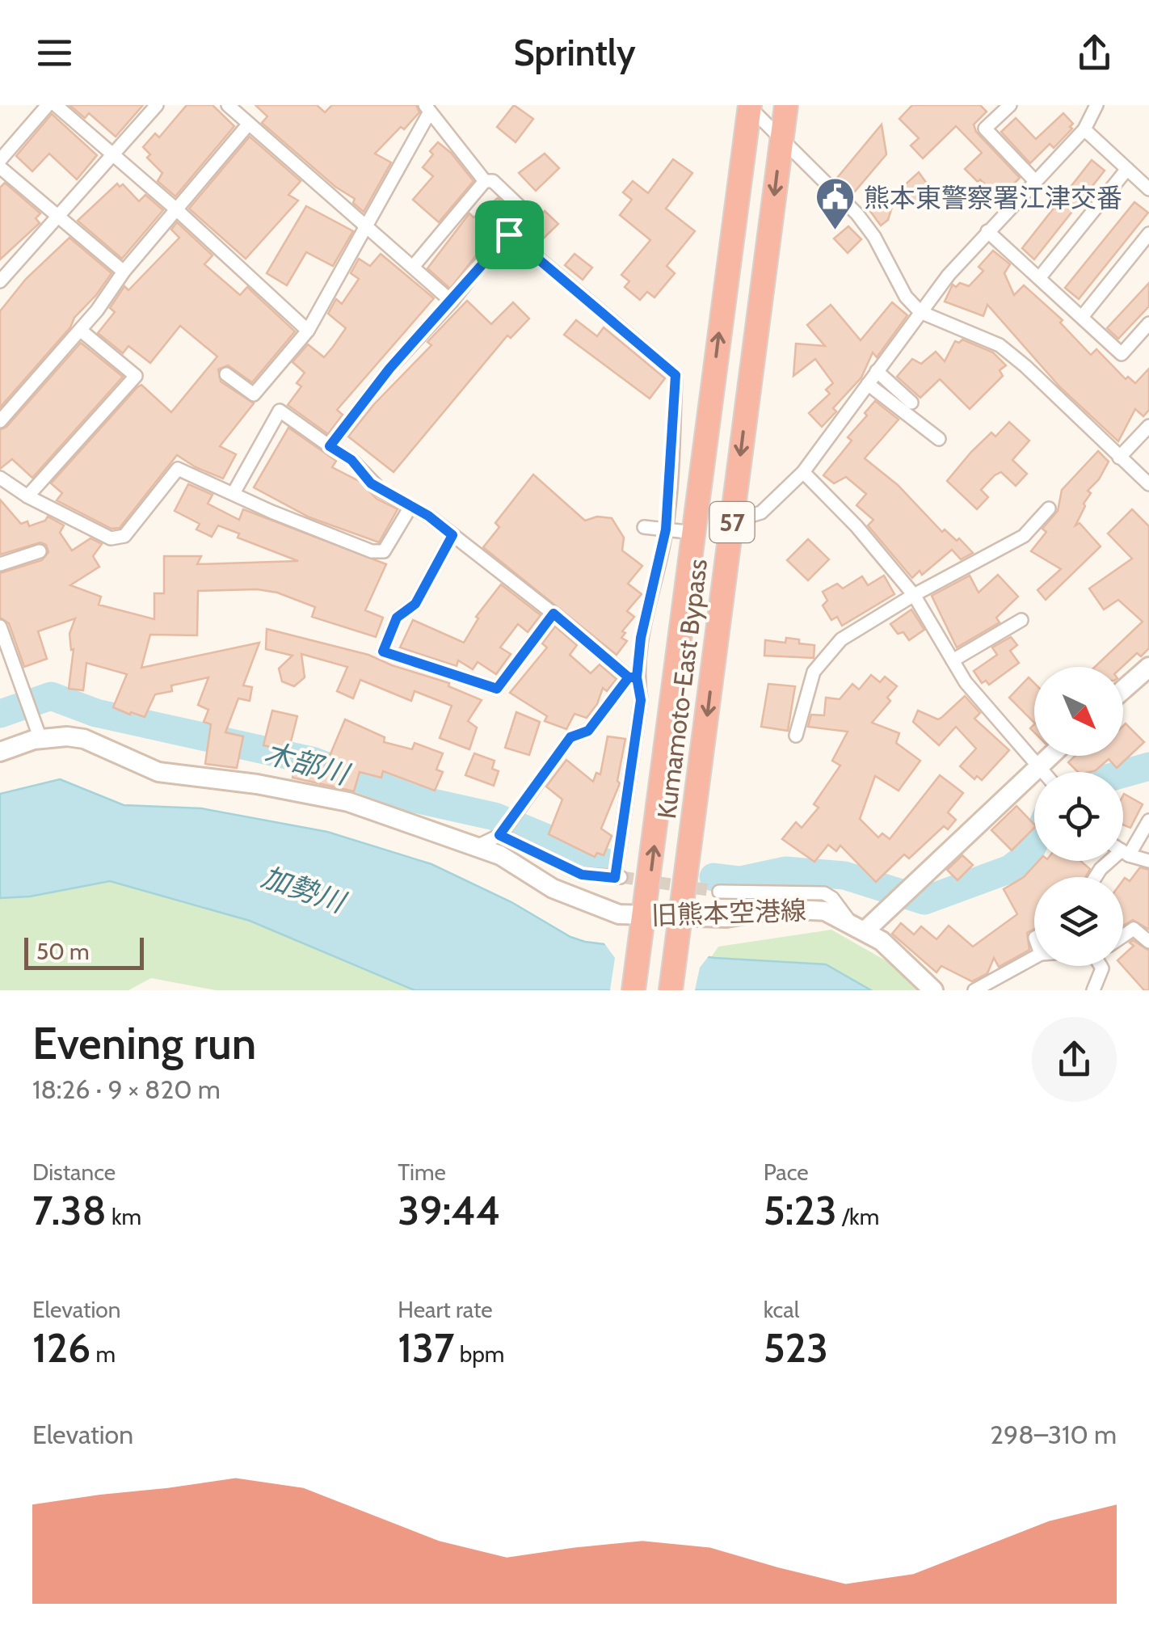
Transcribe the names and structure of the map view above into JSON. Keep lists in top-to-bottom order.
{
  "streets": {
    "highway": ["57", "Kumamoto-East Bypass"],
    "street": ["旧熊本空港線"]
  },
  "crossings": [
    ["Kumamoto-East Bypass", "旧熊本空港線"]
  ],
  "water": ["木部川", "加勢川"],
  "places": {
    "public building": ["熊本東警察署江津交番"]
  },
  "scale_bar": "50 m",
  "north": "bottom right",
  "page": {
    "header": "Sprintly",
    "scale": "50 m",
    "heading": ["Evening run", "18:26 · 9 × 820 m"],
    "stats": [
      ["Distance", "7.38 km"],
      ["Time", "39:44"],
      ["Pace", "5:23 /km"],
      ["Elevation", "126 m"],
      ["Heart rate", "137 bpm"],
      ["kcal", "523"]
    ],
    "chart": ["Elevation", "298–310 m"]
  }
}
